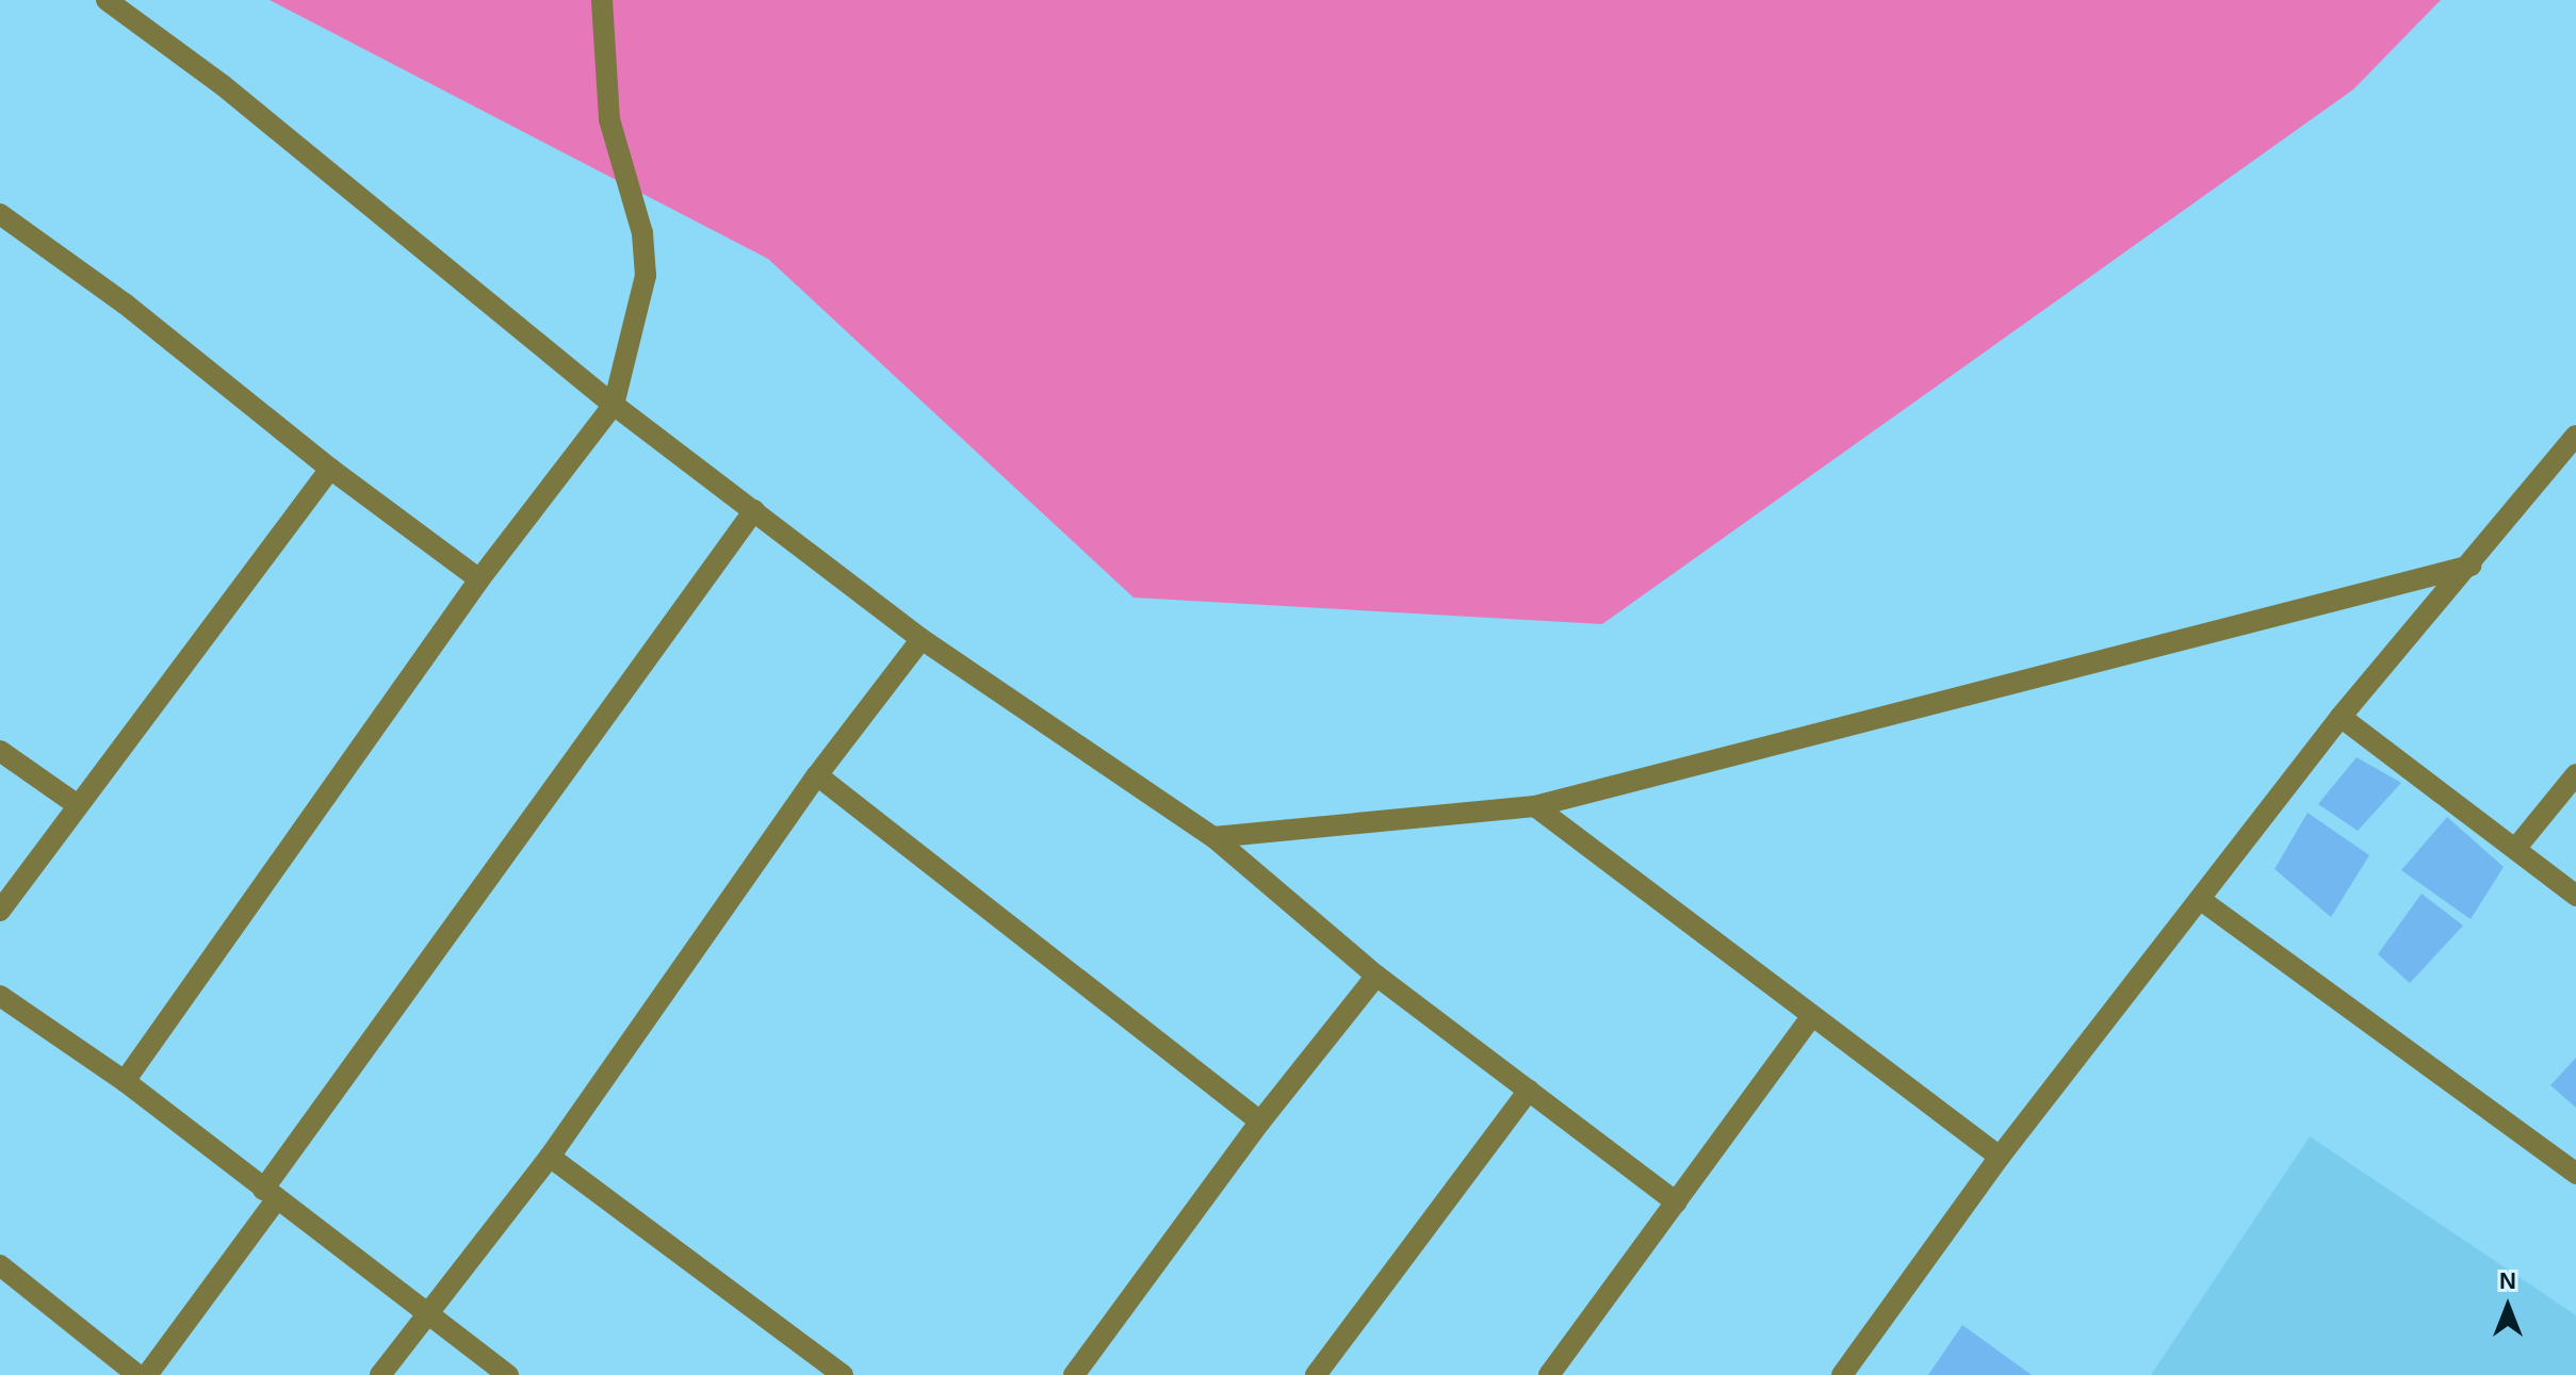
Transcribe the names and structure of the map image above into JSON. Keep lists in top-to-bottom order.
{
  "north": "top"
}
